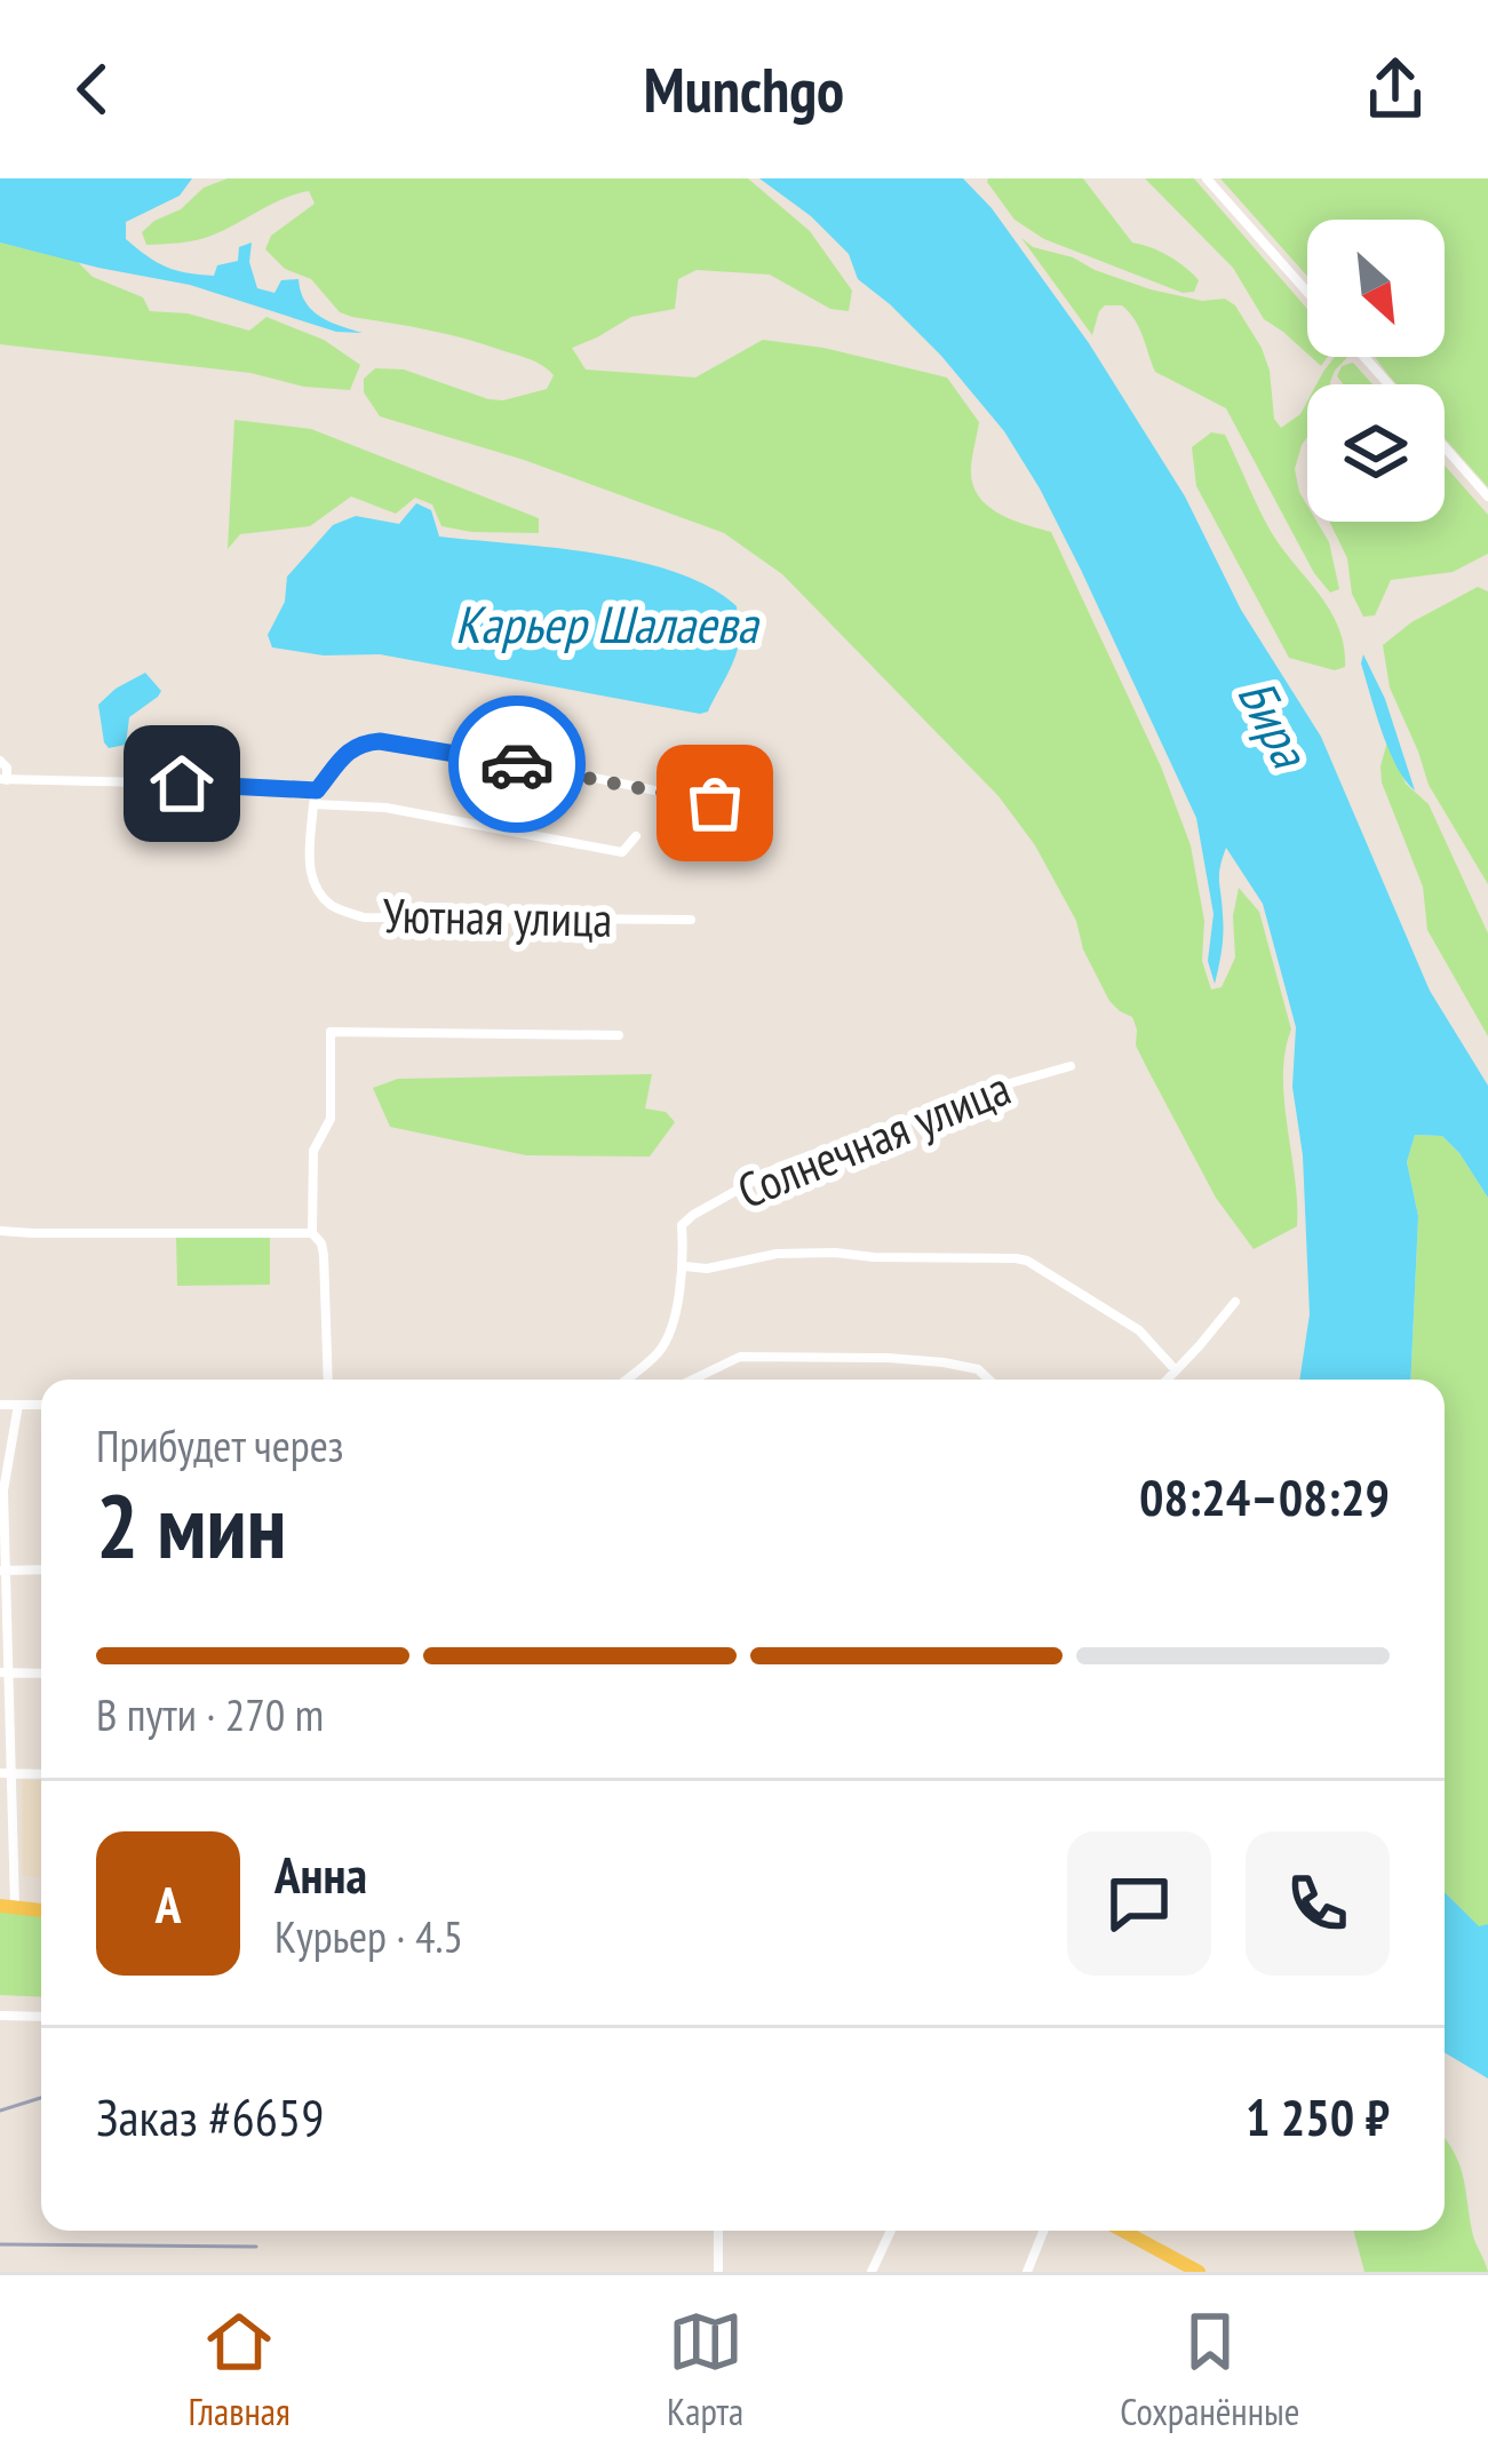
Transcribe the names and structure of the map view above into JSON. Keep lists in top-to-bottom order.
{
  "streets": {
    "street": ["Уютная улица", "Солнечная улица"]
  },
  "water": ["Карьер Шалаева", "Бира"],
  "north": "bottom right",
  "page": {
    "header": "Munchgo",
    "heading": ["2 мин", "Прибудет через", "08:24–08:29"],
    "panel": [
      "Анна",
      "Курьер · 4.5",
      "Заказ #6659",
      "1 250 ₽"
    ],
    "bar": "В пути · 270 m",
    "round": "А",
    "tabs": ["Главная", "Карта", "Сохранённые"]
  }
}
